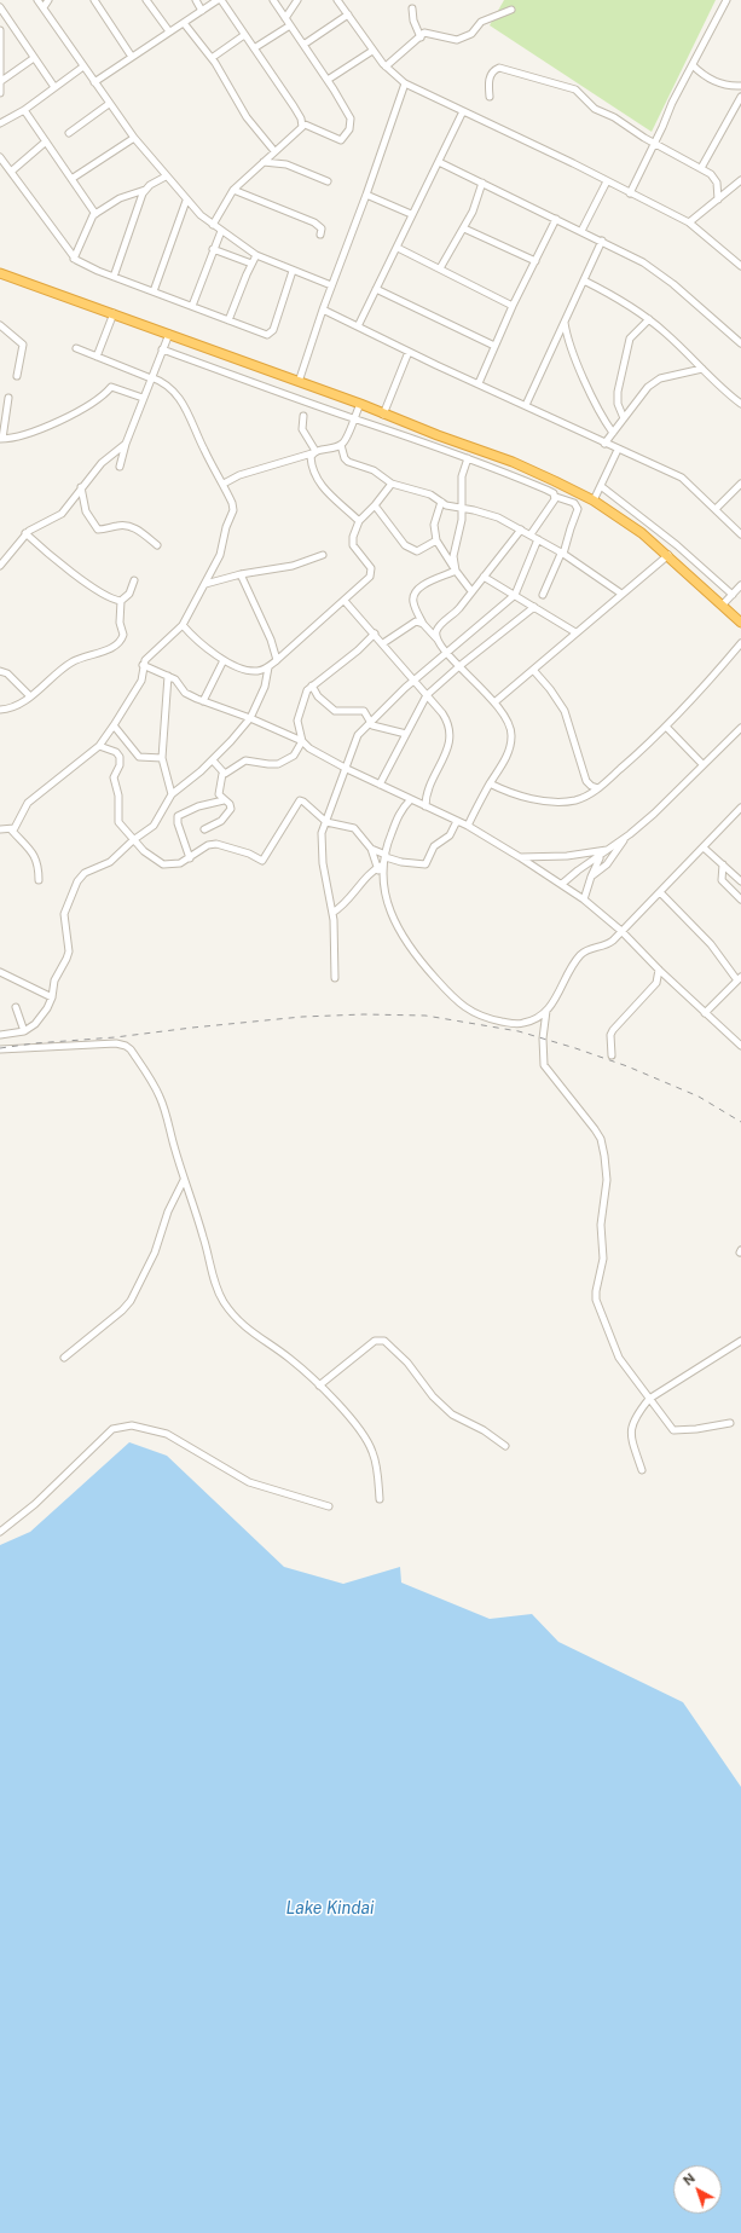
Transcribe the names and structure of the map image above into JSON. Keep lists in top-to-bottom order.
{
  "water": ["Lake Kindai"],
  "north": "top left"
}
